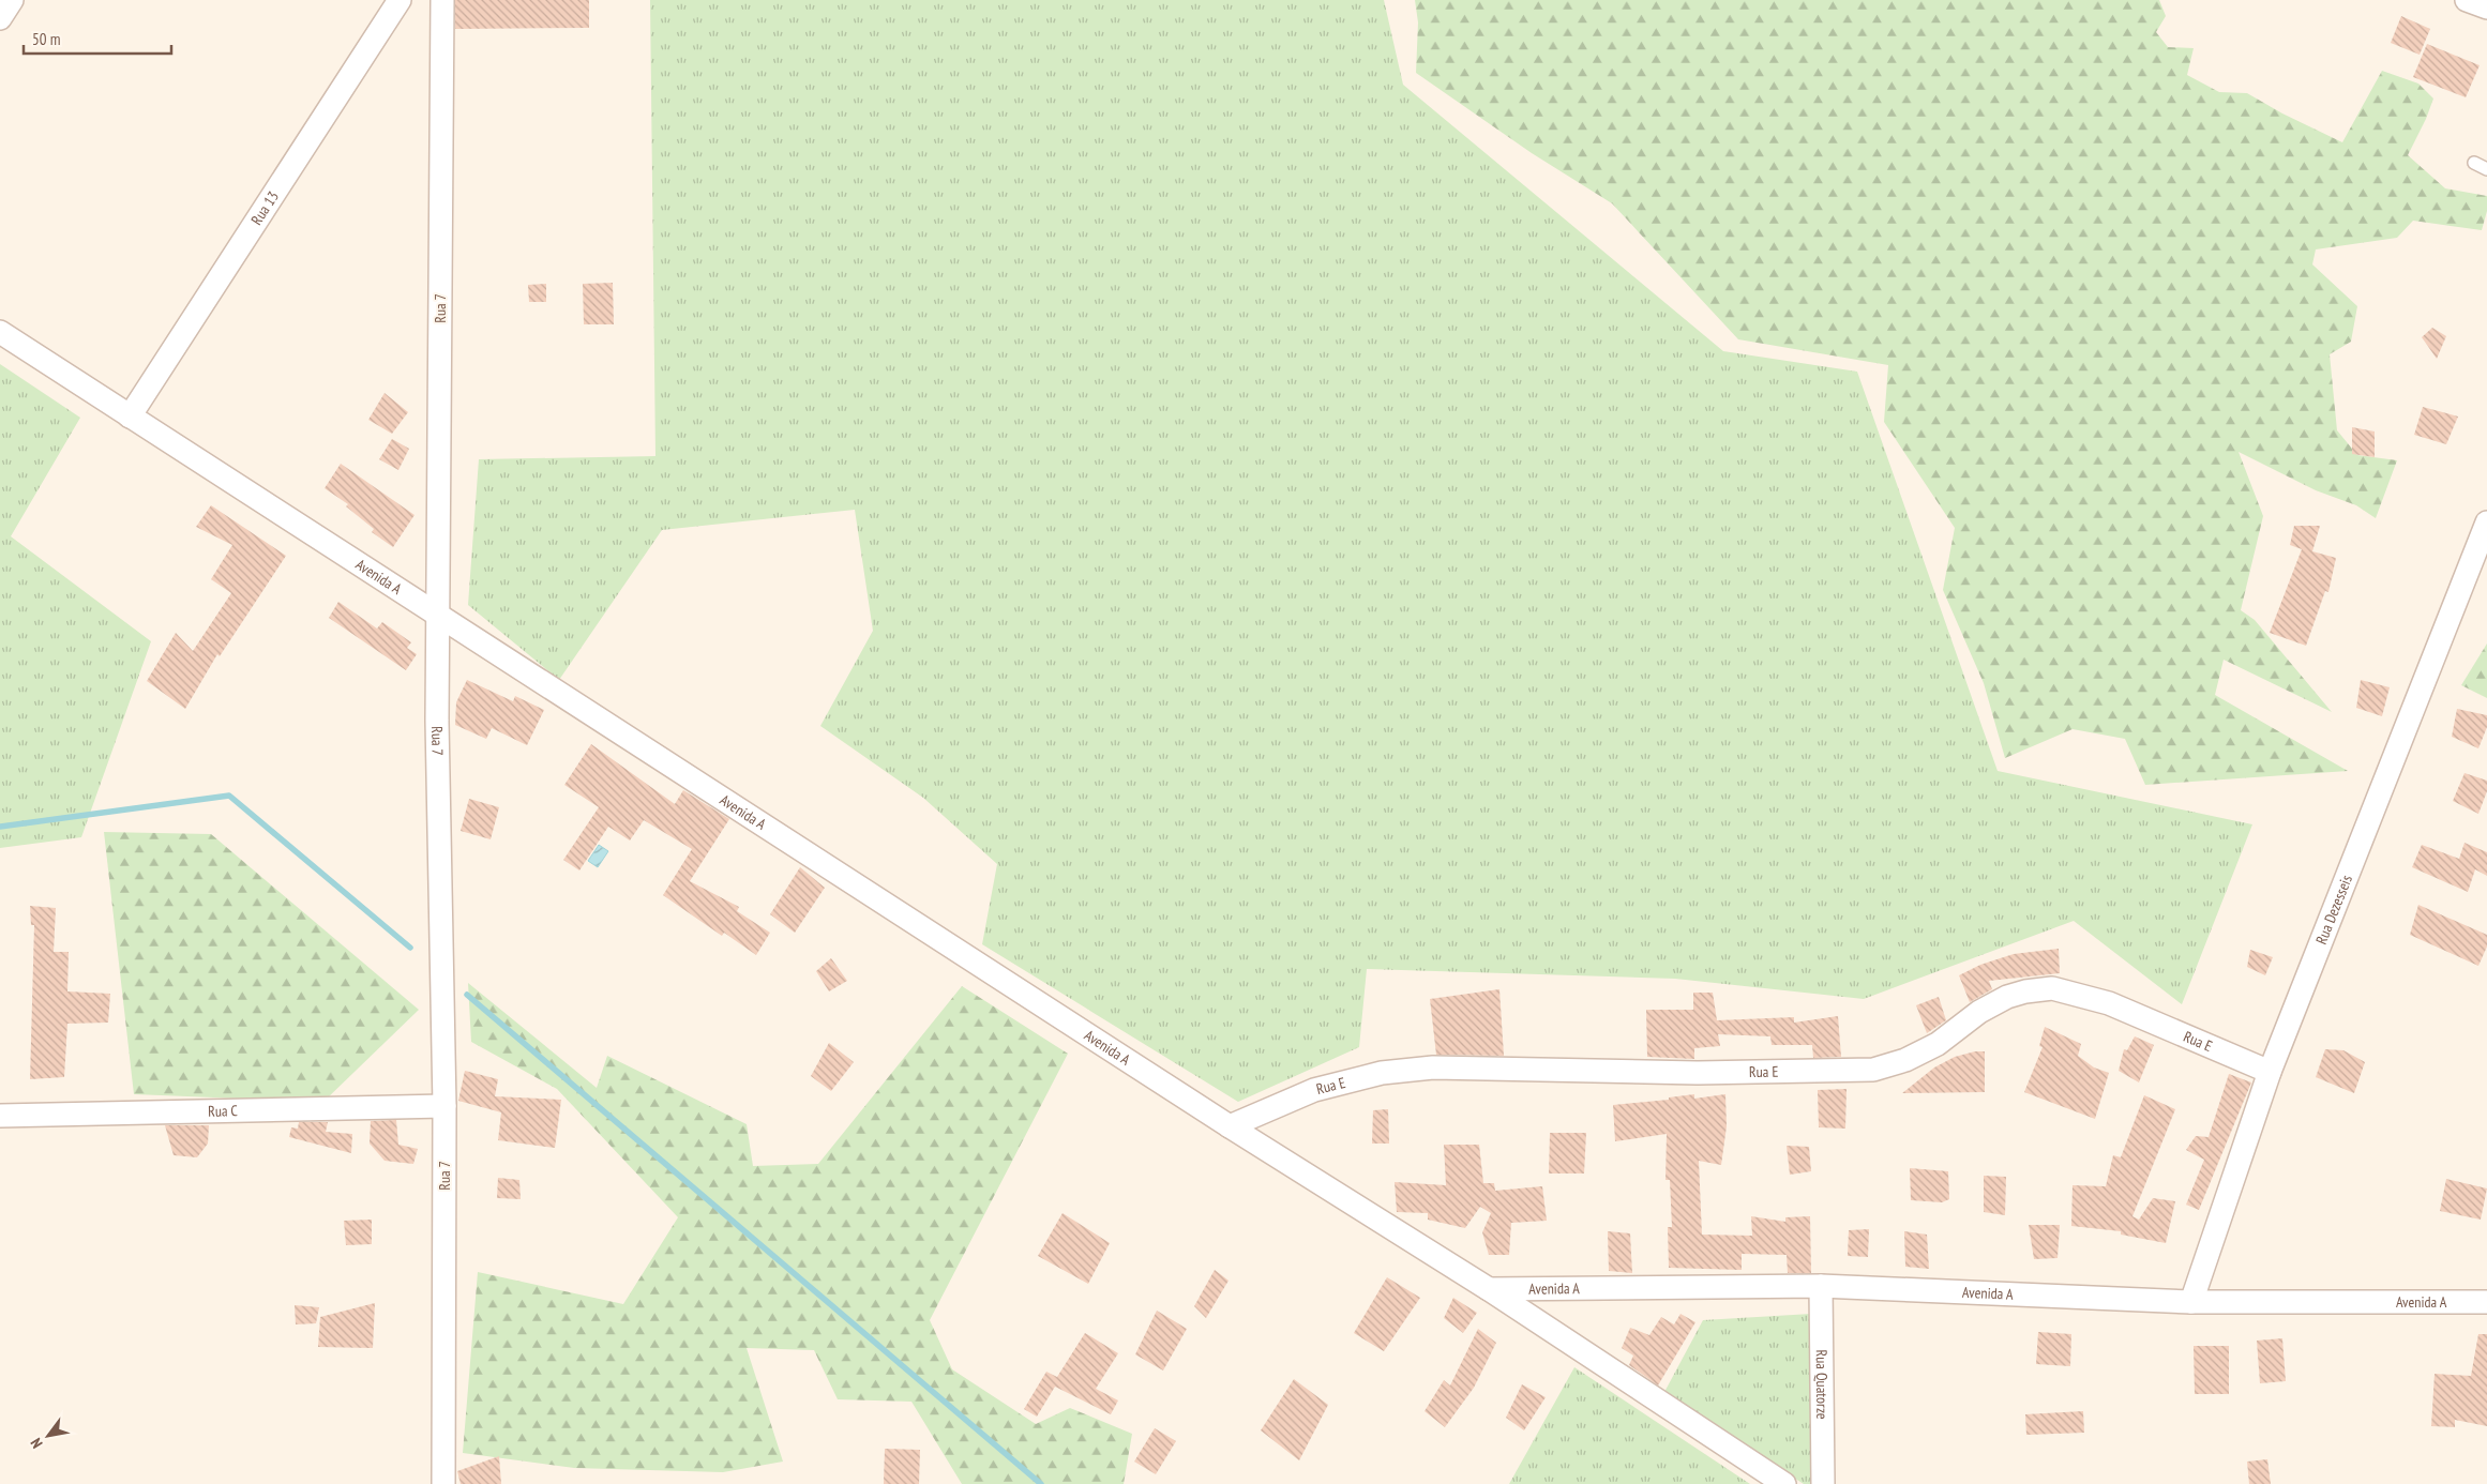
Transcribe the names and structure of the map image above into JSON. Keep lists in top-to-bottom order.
{
  "streets": {
    "street": [
      "Rua 13",
      "Rua 7",
      "Avenida A",
      "Rua Dezesseis",
      "Rua E",
      "Rua C",
      "Rua Quatorze"
    ]
  },
  "crossings": [
    ["Rua 13", "Avenida A"],
    ["Rua 7", "Avenida A"],
    ["Rua 7", "Rua C"],
    ["Avenida A", "Rua Dezesseis"],
    ["Avenida A", "Rua E"],
    ["Avenida A", "Rua Quatorze"],
    ["Rua Dezesseis", "Rua E"]
  ],
  "scale_bar": "50 m",
  "north": "bottom left"
}
